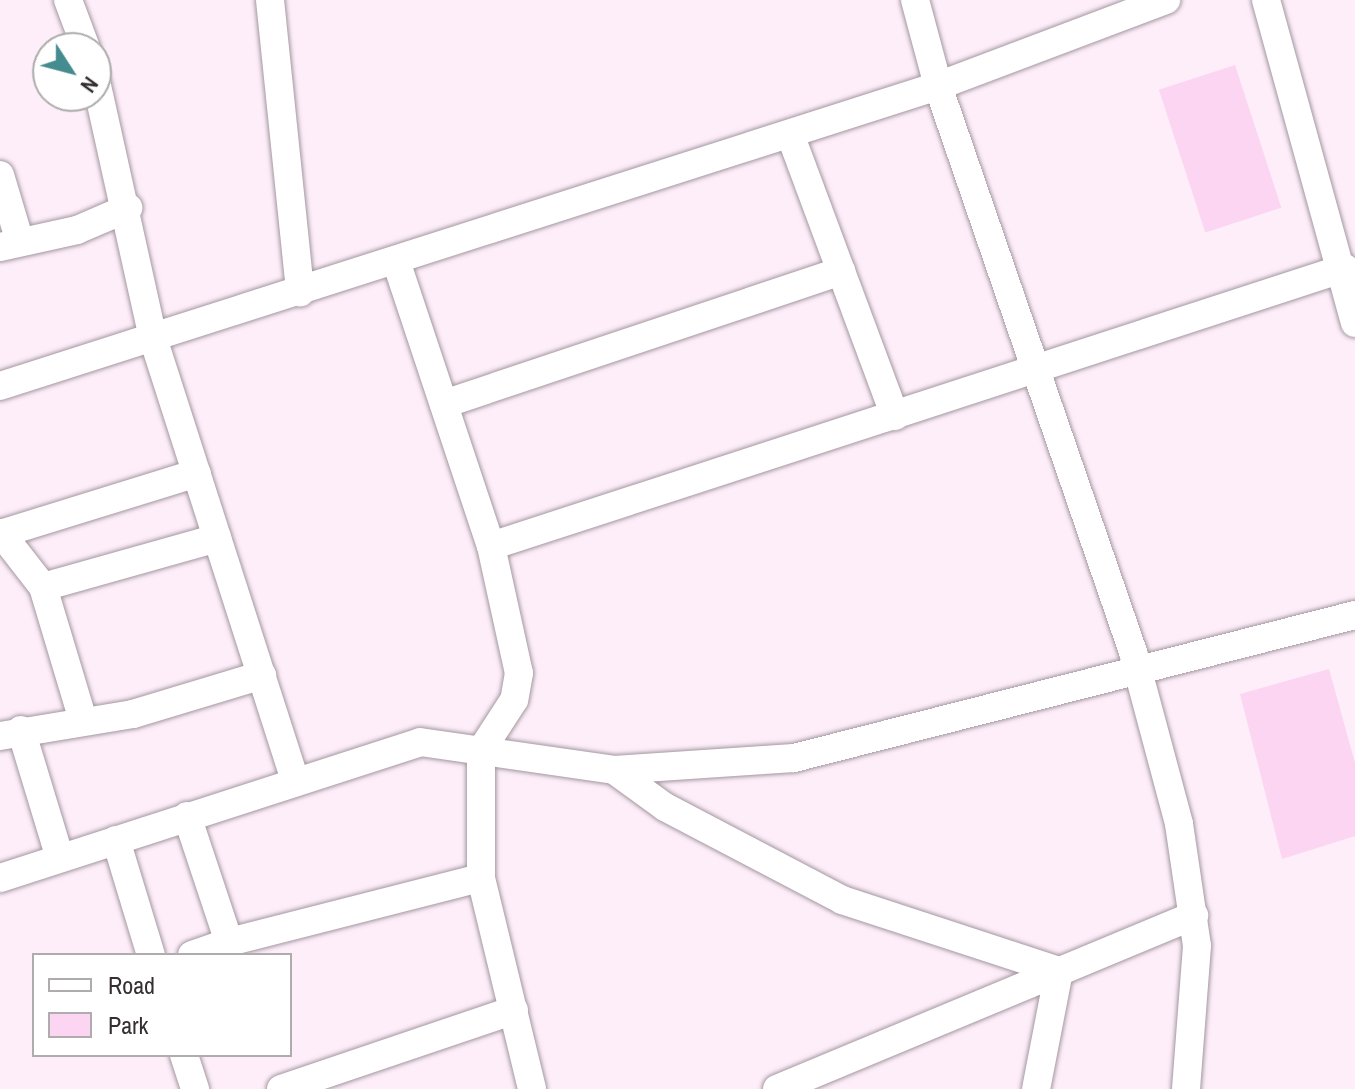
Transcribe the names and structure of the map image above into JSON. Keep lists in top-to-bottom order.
{
  "legend": ["Road", "Park"],
  "north": "bottom right"
}
